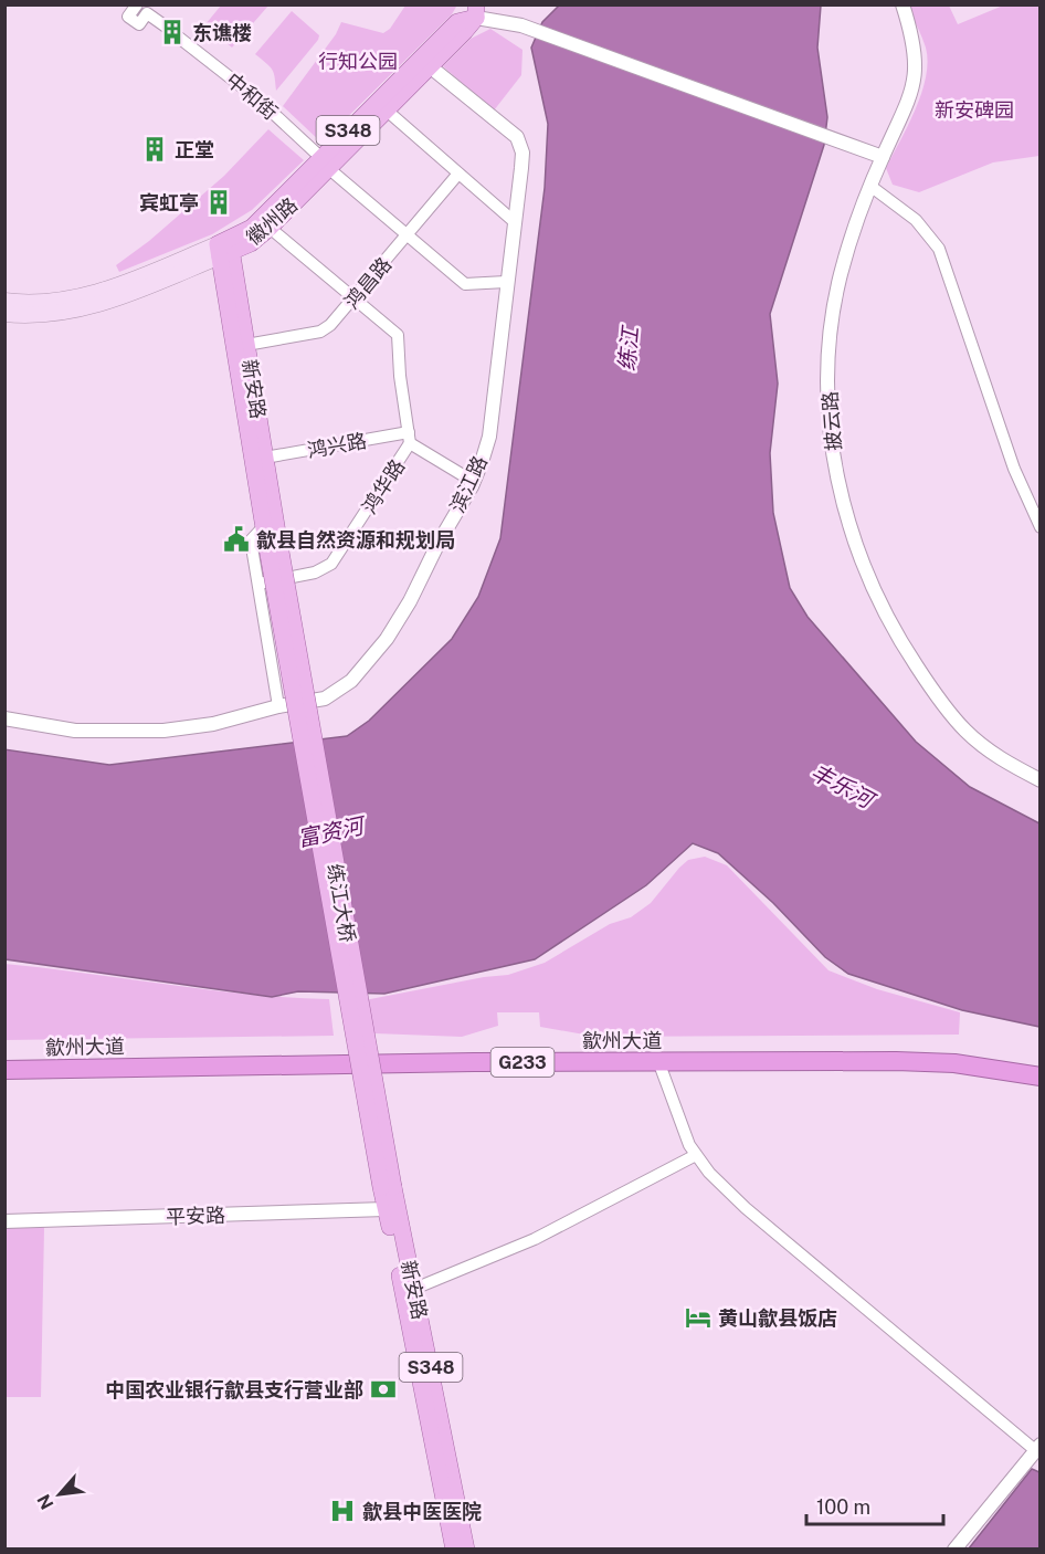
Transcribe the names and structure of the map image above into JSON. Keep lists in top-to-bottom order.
{
  "streets": {
    "highway": ["歙州大道", "G233"],
    "main road": [
      "S348",
      "徽州路",
      "新安路",
      "练江大桥"
    ],
    "street": [
      "中和街",
      "鸿昌路",
      "披云路",
      "鸿兴路",
      "滨江路",
      "鸿华路",
      "平安路"
    ]
  },
  "crossings": [
    ["中和街", "徽州路"],
    ["中和街", "鸿昌路"],
    ["中和街", "滨江路"],
    ["徽州路", "新安路"],
    ["徽州路", "滨江路"],
    ["鸿昌路", "新安路"],
    ["新安路", "鸿兴路"],
    ["新安路", "练江大桥"],
    ["新安路", "平安路"],
    ["鸿兴路", "鸿华路"]
  ],
  "water": ["练江", "丰乐河", "富资河"],
  "parks": ["行知公园", "新安碑园"],
  "places": {
    "building": ["东谯楼", "正堂", "宾虹亭"],
    "public building": ["歙县自然资源和规划局"],
    "hotel": ["黄山歙县饭店"],
    "bank": ["中国农业银行歙县支行营业部"],
    "hospital": ["歙县中医医院"]
  },
  "scale_bar": "100 m",
  "north": "bottom left"
}
